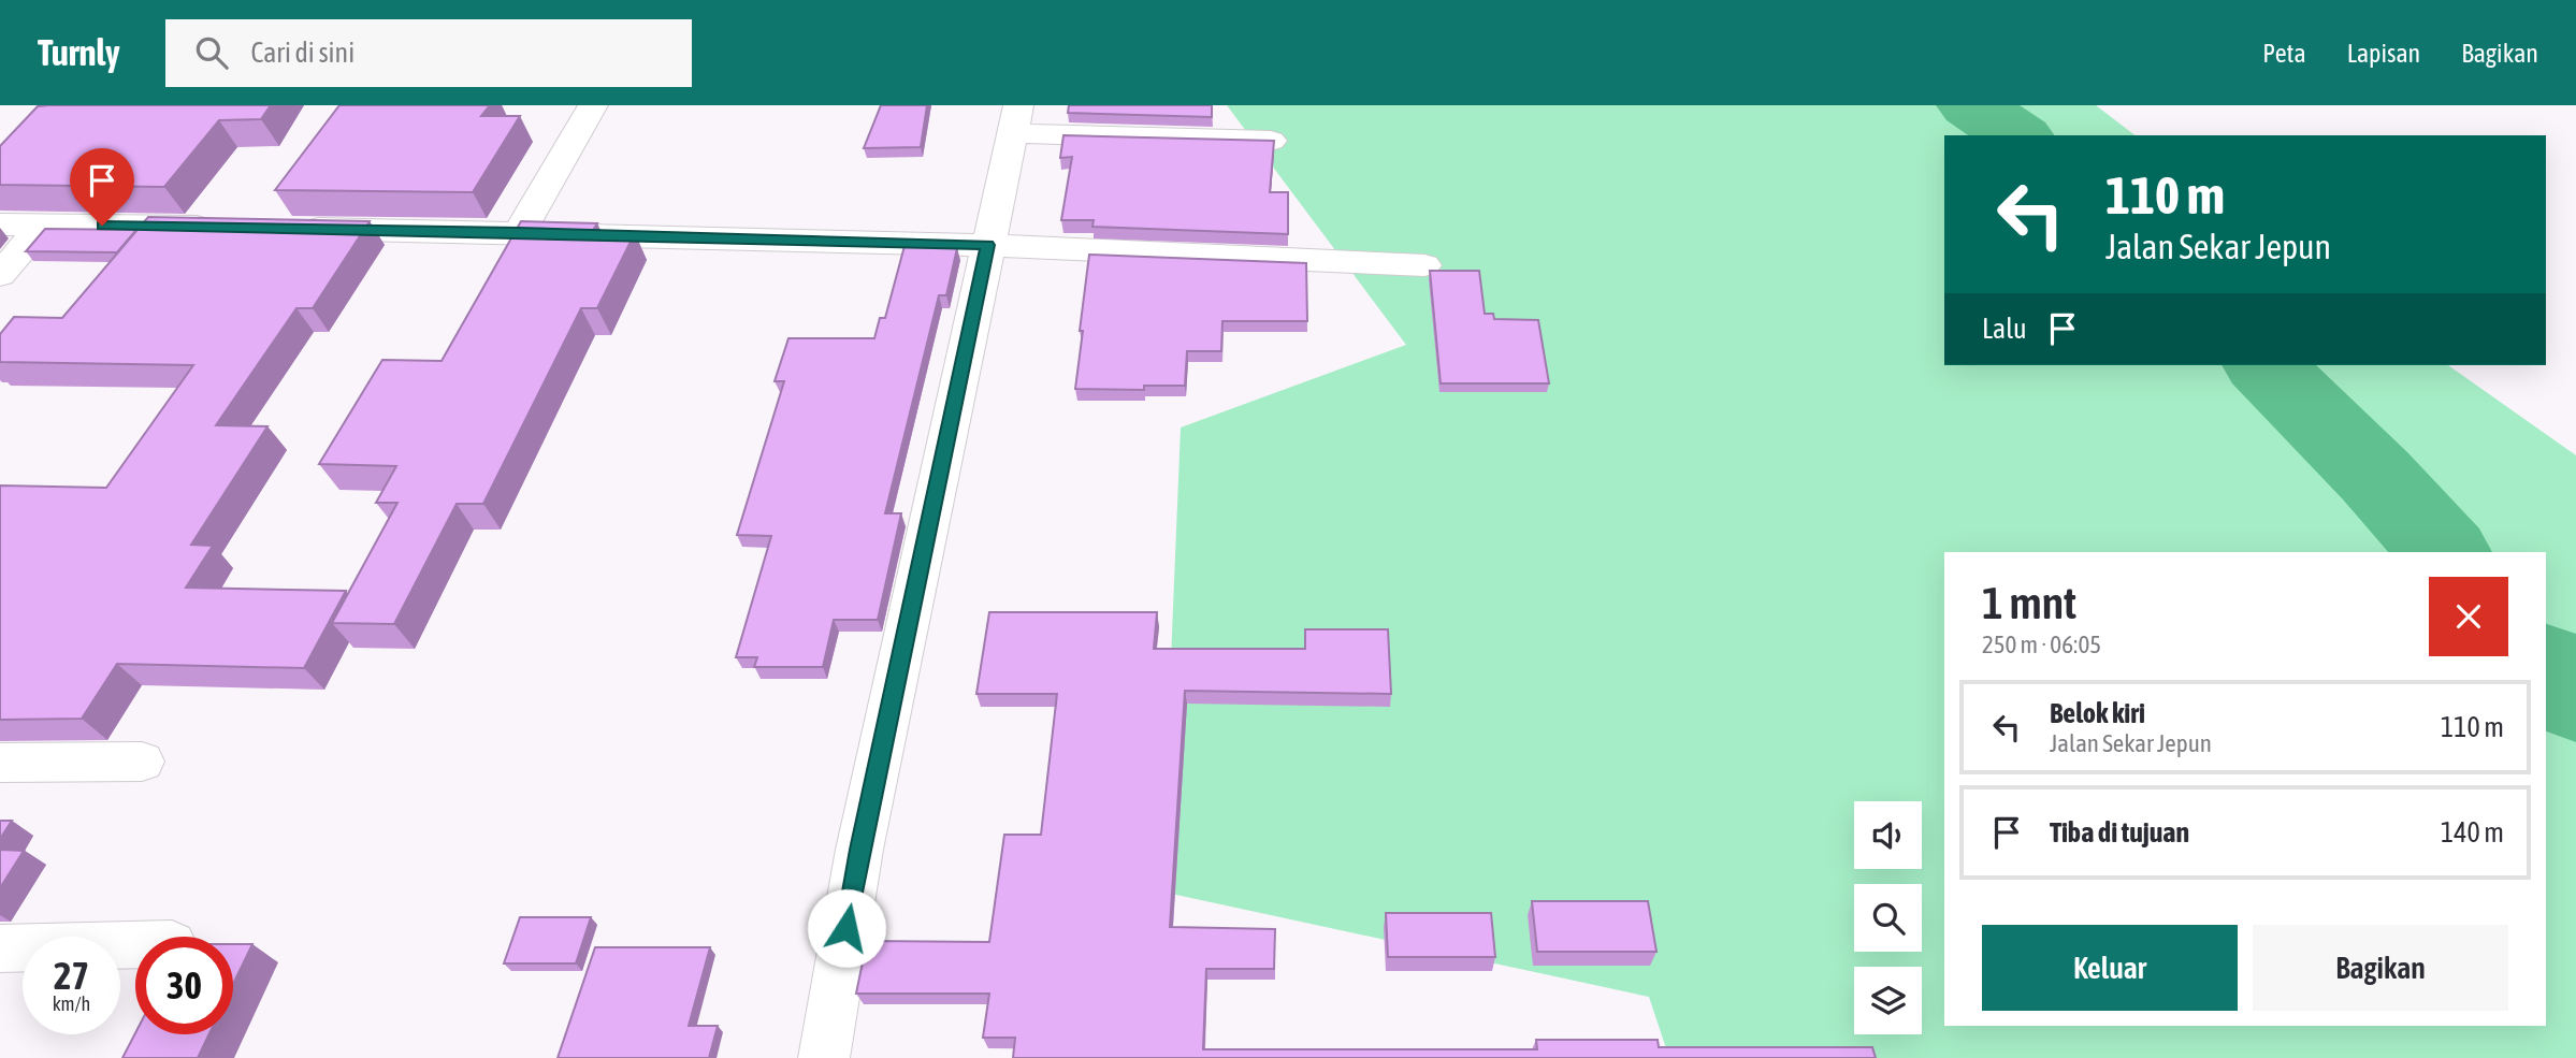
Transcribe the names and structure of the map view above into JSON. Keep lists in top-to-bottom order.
{
  "page": {
    "header": "Turnly",
    "search": "Cari di sini",
    "nav": ["Peta", "Lapisan", "Bagikan"],
    "turn": ["110 m", "Jalan Sekar Jepun"],
    "then": "Lalu",
    "heading": ["1 mnt", "250 m · 06:05"],
    "list": [
      {
        "name": "Belok kiri",
        "note": "Jalan Sekar Jepun",
        "value": "110 m"
      },
      {
        "name": "Tiba di tujuan",
        "value": "140 m"
      }
    ],
    "buttons": ["Keluar", "Bagikan"],
    "speed": "27 km/h",
    "limit": "30"
  }
}
